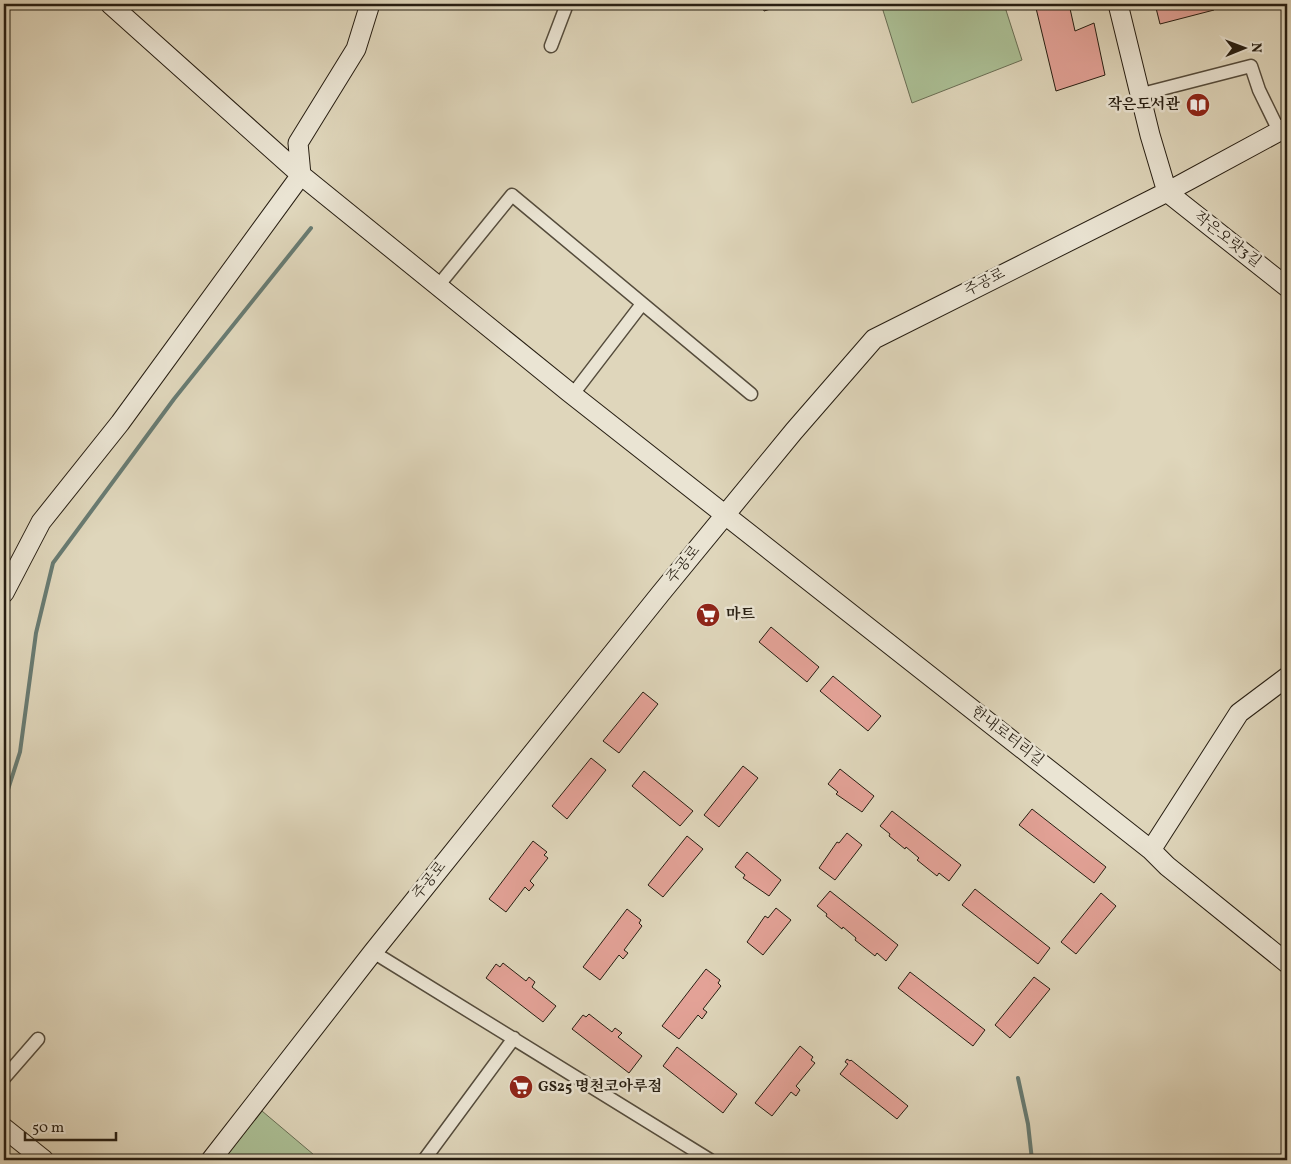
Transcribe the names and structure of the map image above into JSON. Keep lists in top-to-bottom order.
{
  "streets": {
    "street": ["작은오랏3길", "주공로", "한내로터리길"]
  },
  "crossings": [
    ["작은오랏3길", "주공로"],
    ["주공로", "한내로터리길"]
  ],
  "places": {
    "library": ["작은도서관"],
    "supermarket": ["마트", "GS25 명천코아루점"]
  },
  "scale_bar": "50 m",
  "north": "right"
}
